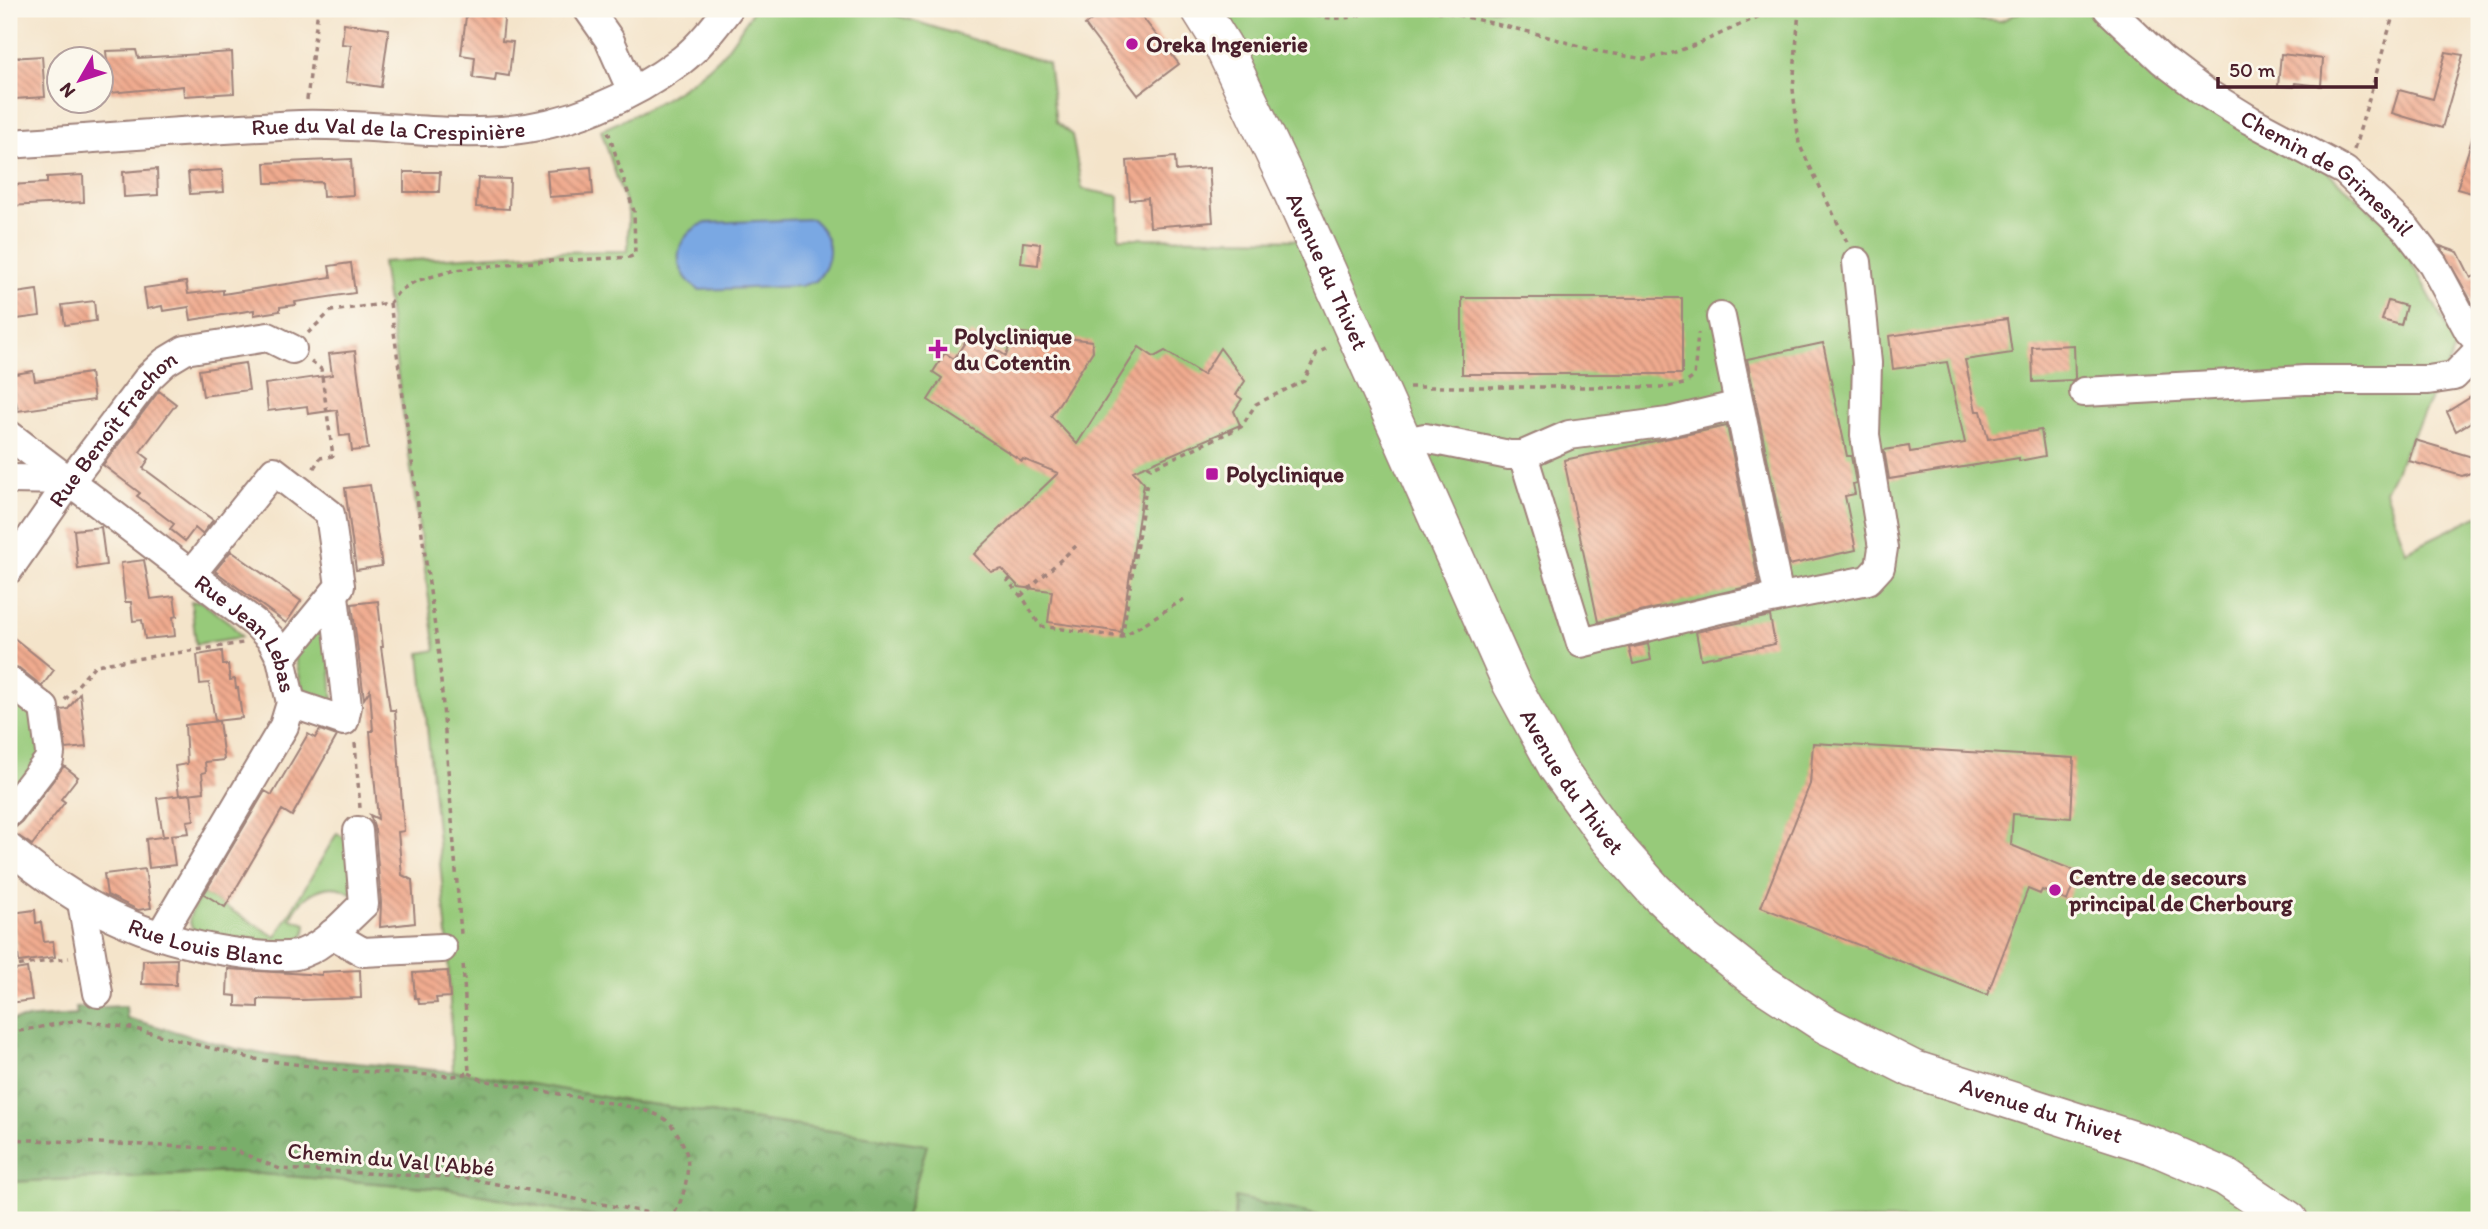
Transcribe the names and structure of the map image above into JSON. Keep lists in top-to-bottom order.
{
  "streets": {
    "main road": ["Avenue du Thivet"],
    "street": [
      "Rue du Val de la Crespinière",
      "Chemin de Grimesnil",
      "Rue Benoît Frachon",
      "Rue Jean Lebas",
      "Rue Louis Blanc"
    ],
    "path": ["Chemin du Val l'Abbé"]
  },
  "crossings": [
    ["Rue Benoît Frachon", "Rue Jean Lebas"],
    ["Rue Jean Lebas", "Rue Louis Blanc"]
  ],
  "places": {
    "other": ["Oreka Ingenierie", "Centre de secours principal de Cherbourg"],
    "health": ["Polyclinique du Cotentin"],
    "transit": ["Polyclinique"]
  },
  "scale_bar": "50 m",
  "north": "bottom left"
}
